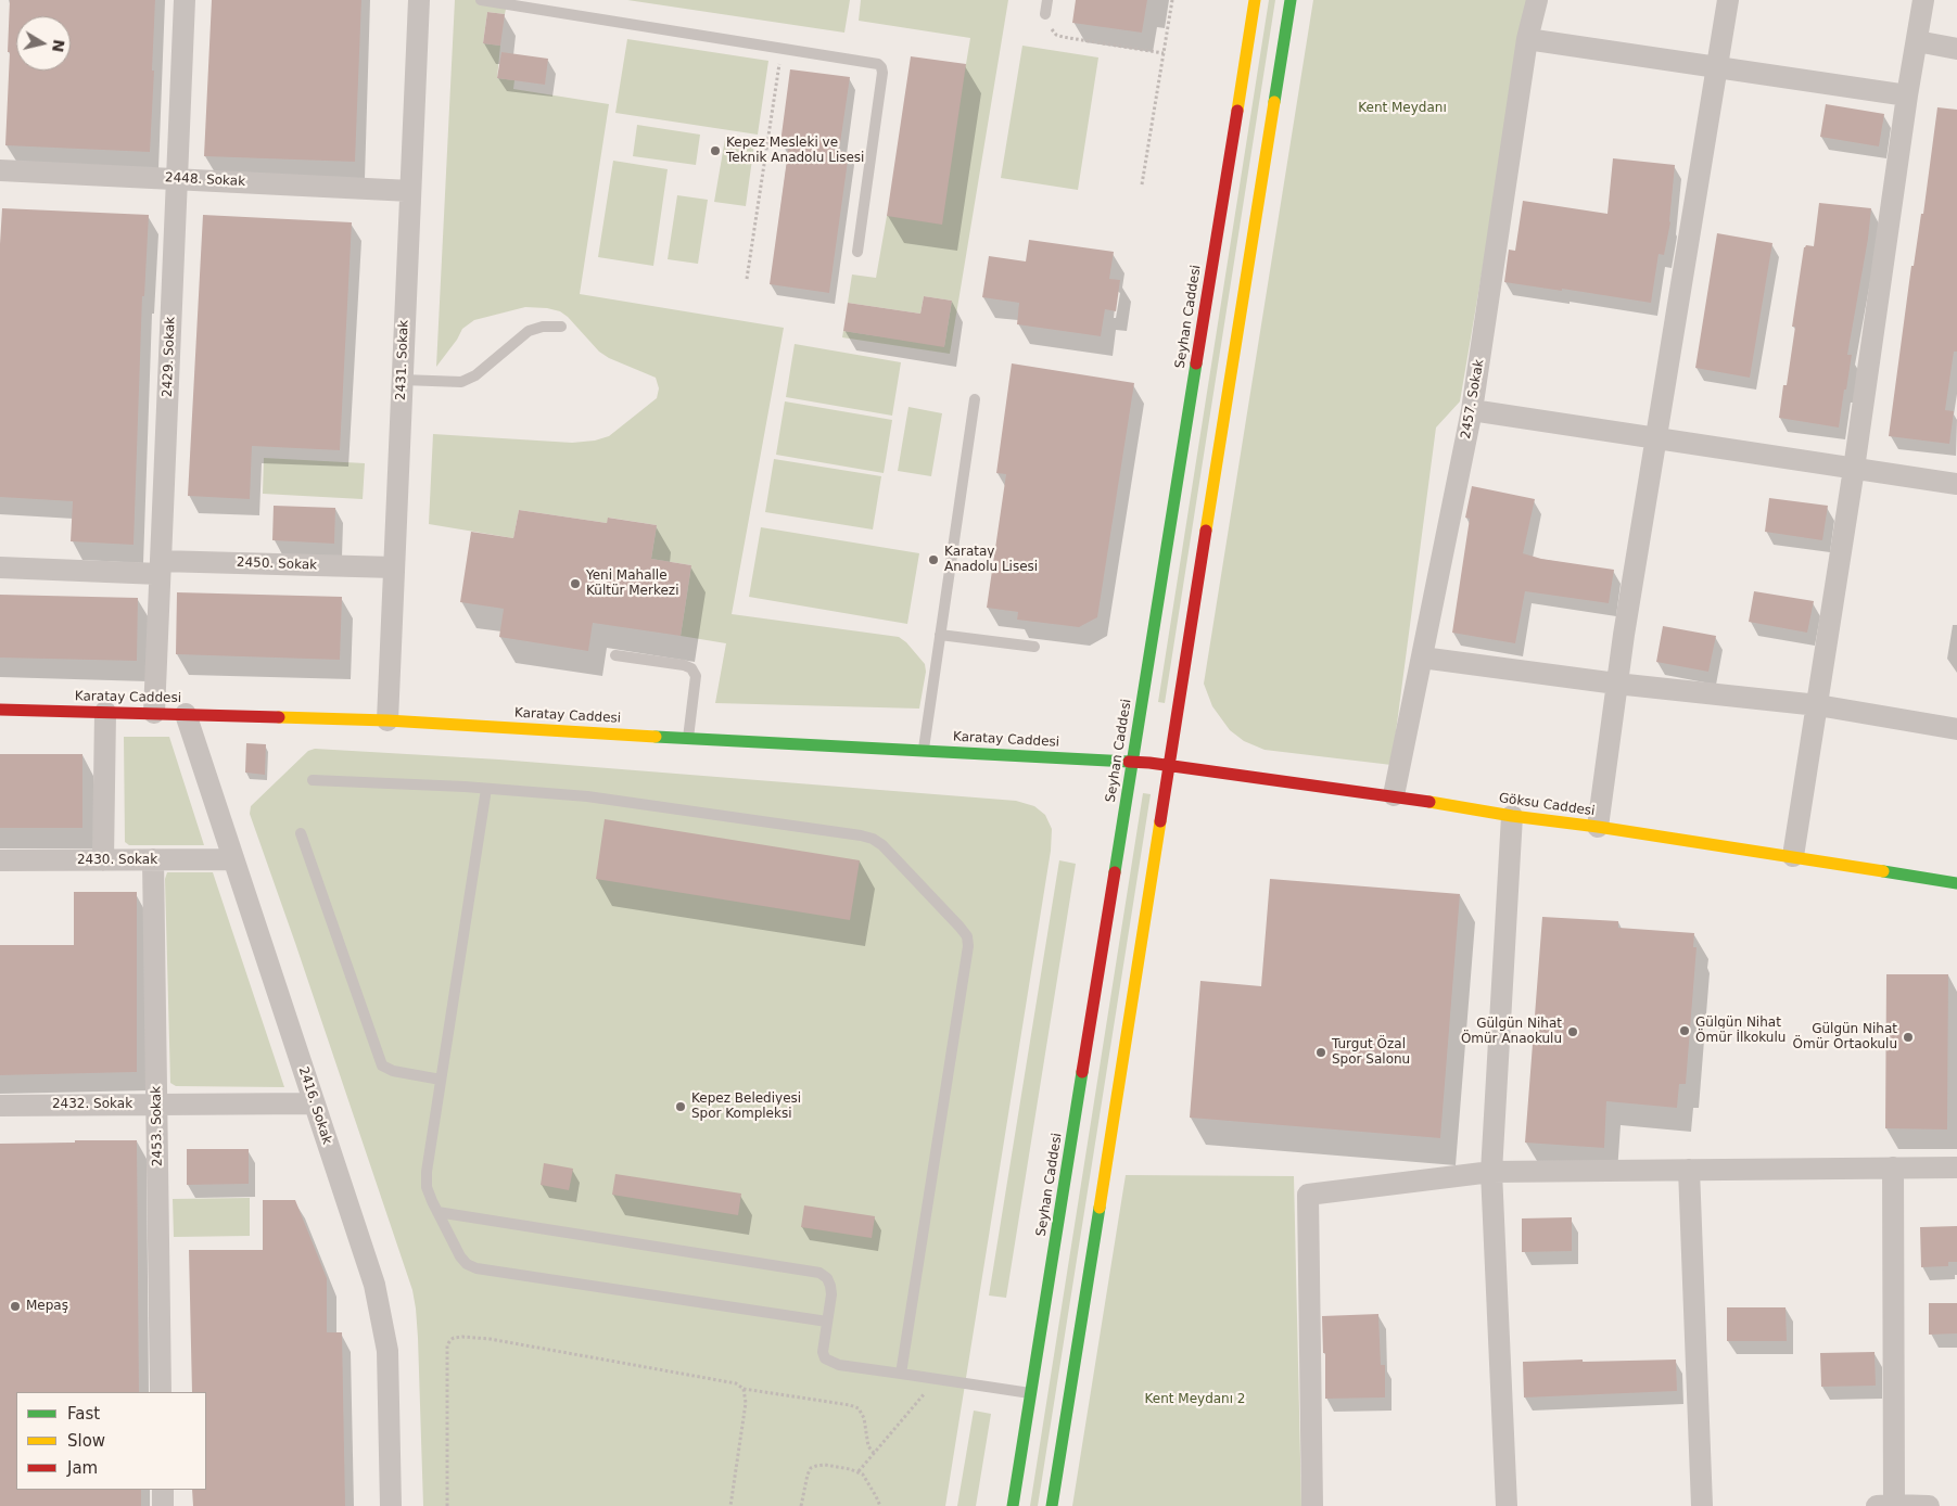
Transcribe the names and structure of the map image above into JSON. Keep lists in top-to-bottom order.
{
  "streets": {
    "street": [
      "2448. Sokak",
      "Seyhan Caddesi",
      "2429. Sokak",
      "2431. Sokak",
      "2457. Sokak",
      "2450. Sokak",
      "Karatay Caddesi",
      "Göksu Caddesi",
      "2430. Sokak",
      "2432. Sokak",
      "2416. Sokak",
      "2453. Sokak"
    ]
  },
  "crossings": [
    ["2448. Sokak", "2429. Sokak"],
    ["2448. Sokak", "2431. Sokak"],
    ["Seyhan Caddesi", "Karatay Caddesi"],
    ["Seyhan Caddesi", "Göksu Caddesi"],
    ["2429. Sokak", "2450. Sokak"],
    ["2429. Sokak", "Karatay Caddesi"],
    ["2431. Sokak", "2450. Sokak"],
    ["2431. Sokak", "Karatay Caddesi"],
    ["2457. Sokak", "Göksu Caddesi"],
    ["Karatay Caddesi", "Göksu Caddesi"],
    ["Karatay Caddesi", "2416. Sokak"],
    ["2430. Sokak", "2416. Sokak"],
    ["2430. Sokak", "2453. Sokak"],
    ["2432. Sokak", "2416. Sokak"],
    ["2432. Sokak", "2453. Sokak"]
  ],
  "parks": ["Kent Meydanı", "Kent Meydanı 2"],
  "places": [
    "Kepez Mesleki ve Teknik Anadolu Lisesi",
    "Karatay Anadolu Lisesi",
    "Yeni Mahalle Kültür Merkezi",
    "Gülgün Nihat Ömür İlkokulu",
    "Gülgün Nihat Ömür Anaokulu",
    "Gülgün Nihat Ömür Ortaokulu",
    "Turgut Özal Spor Salonu",
    "Kepez Belediyesi Spor Kompleksi",
    "Mepaş"
  ],
  "legend": ["Fast", "Slow", "Jam"],
  "north": "right"
}
